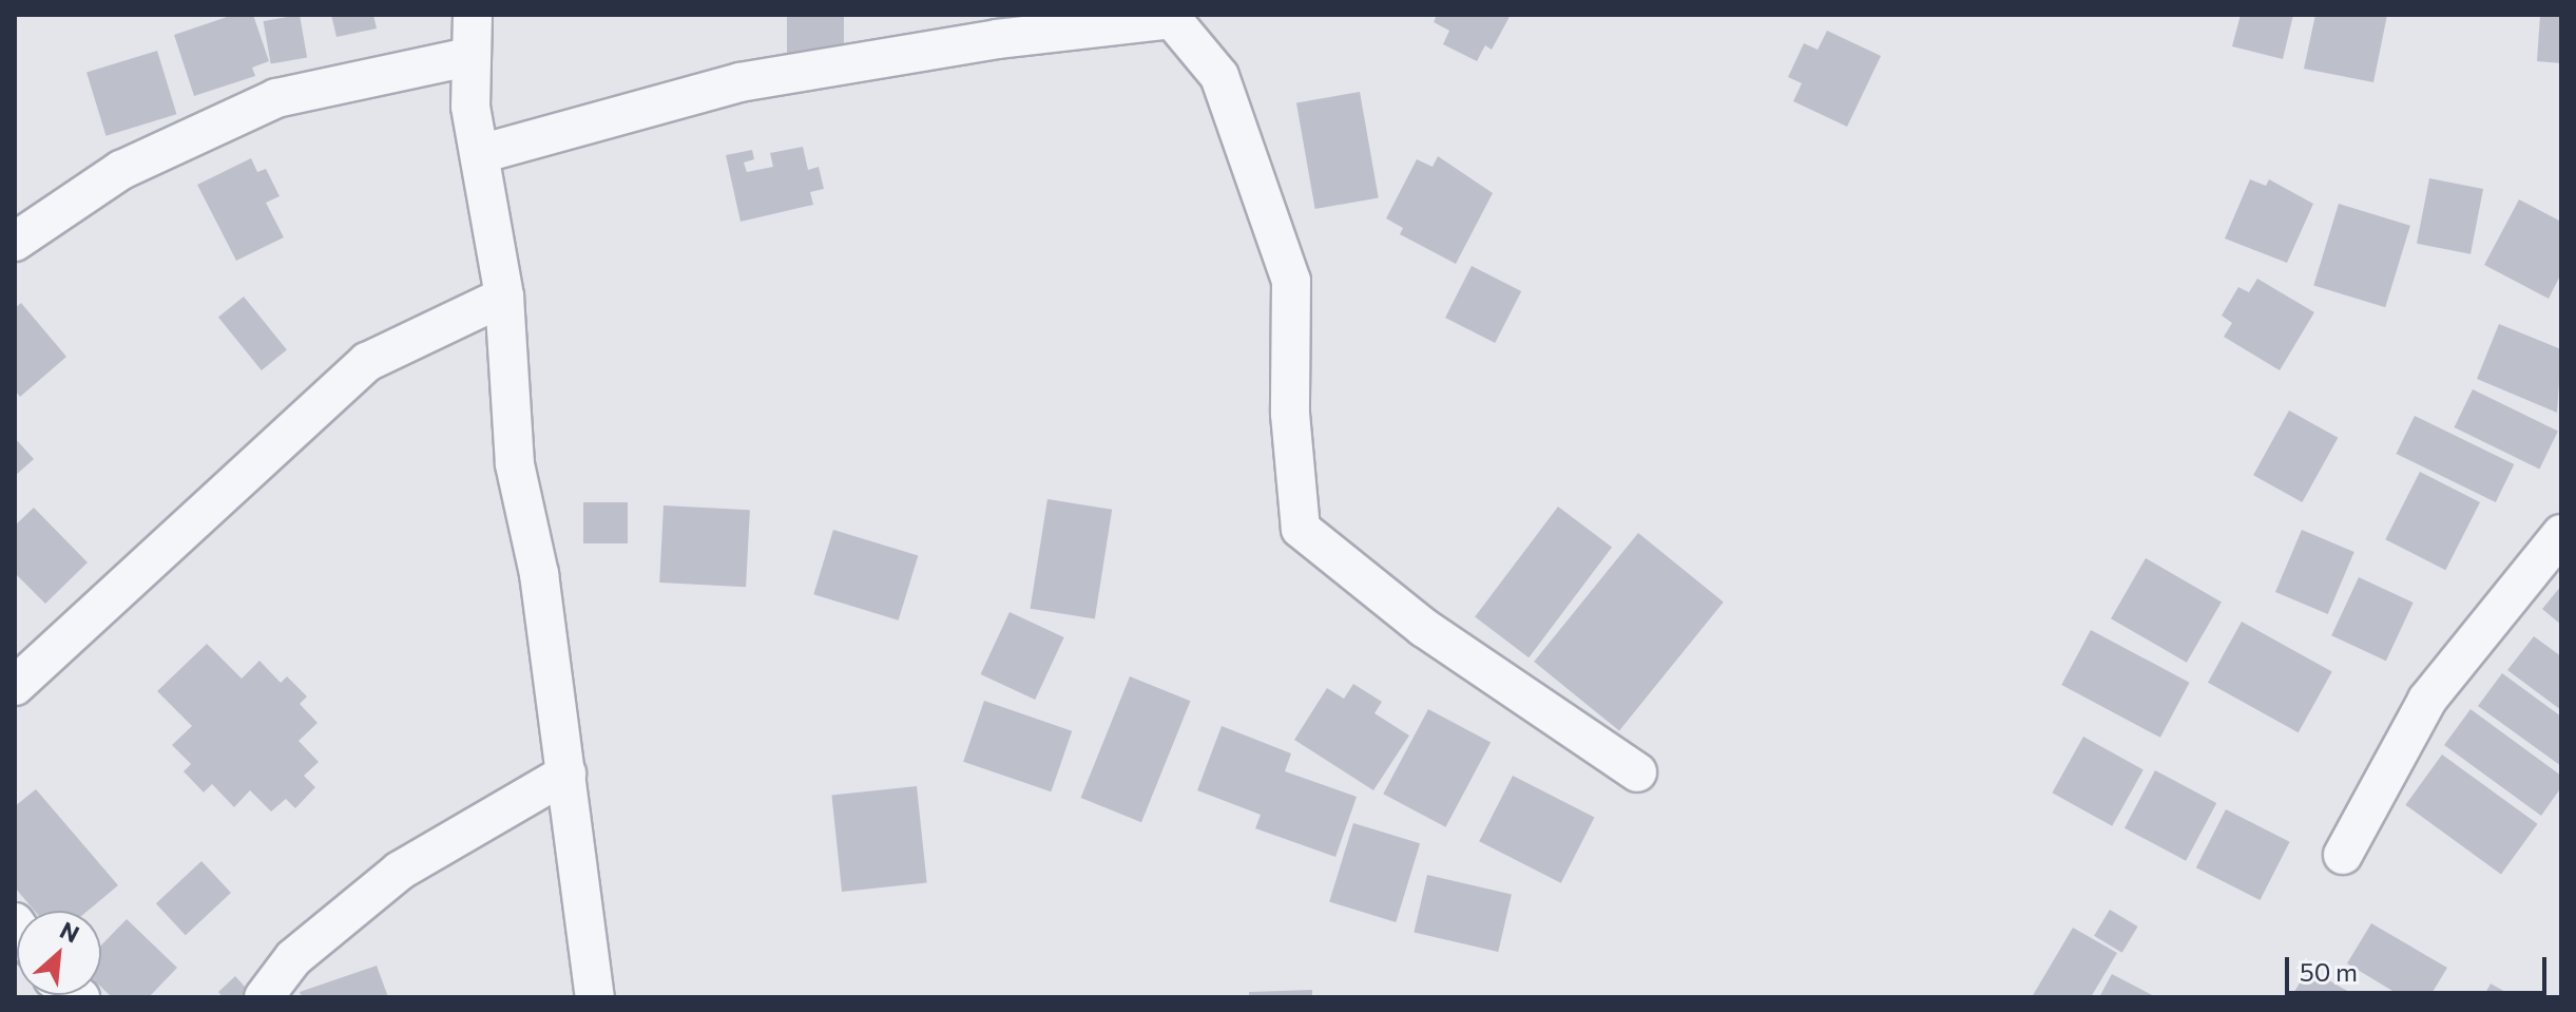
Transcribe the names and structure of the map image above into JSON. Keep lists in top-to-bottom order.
{
  "scale_bar": "50 m",
  "north": "top right"
}
